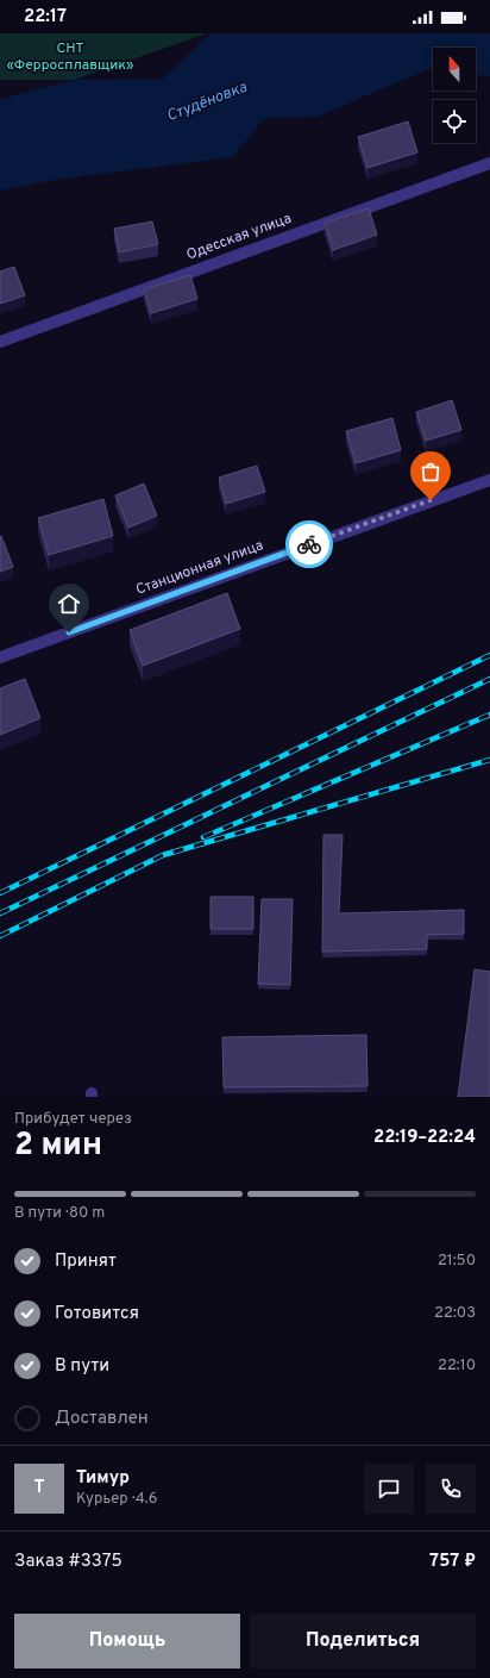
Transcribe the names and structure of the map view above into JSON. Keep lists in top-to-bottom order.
{
  "streets": {
    "street": ["Одесская улица", "Станционная улица"]
  },
  "water": ["Студёновка"],
  "parks": ["СНТ «Ферросплавщик»"],
  "north": "top",
  "page": {
    "status": "22:17",
    "heading": ["2 мин", "Прибудет через", "22:19–22:24"],
    "panel": [
      "Тимур",
      "Курьер · 4.6",
      "Заказ #3375",
      "757 ₽"
    ],
    "bar": "В пути · 80 m",
    "list": [
      ["Принят", "21:50"],
      ["Готовится", "22:03"],
      ["В пути", "22:10"],
      "Доставлен"
    ],
    "round": "Т",
    "buttons": ["Помощь", "Поделиться"]
  }
}
